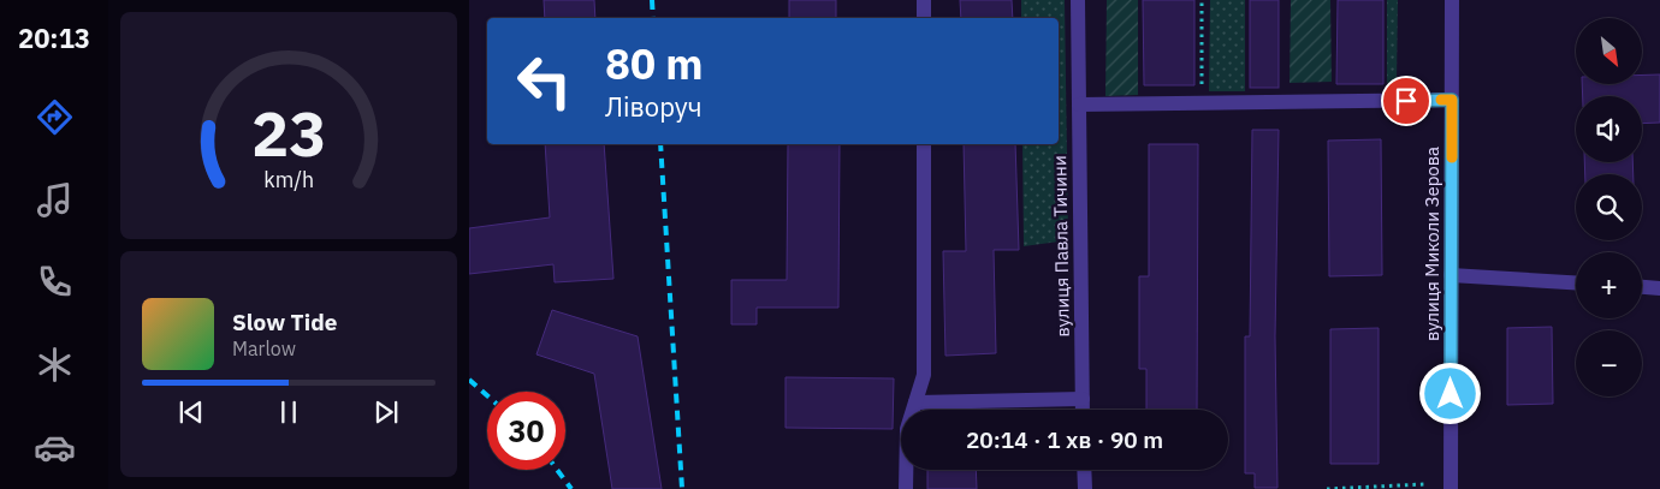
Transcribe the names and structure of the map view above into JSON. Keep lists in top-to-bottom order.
{
  "streets": {
    "street": ["вулиця Миколи Зерова", "вулиця Павла Тичини"]
  },
  "north": "bottom right",
  "page": {
    "tabs": "20:13",
    "map_buttons": ["+", "−"],
    "turn": ["80 m", "Ліворуч"],
    "song": ["Slow Tide", "Marlow"],
    "limit": "30",
    "trip": "20:14 · 1 хв · 90 m",
    "gauge": ["23", "km/h"]
  }
}
